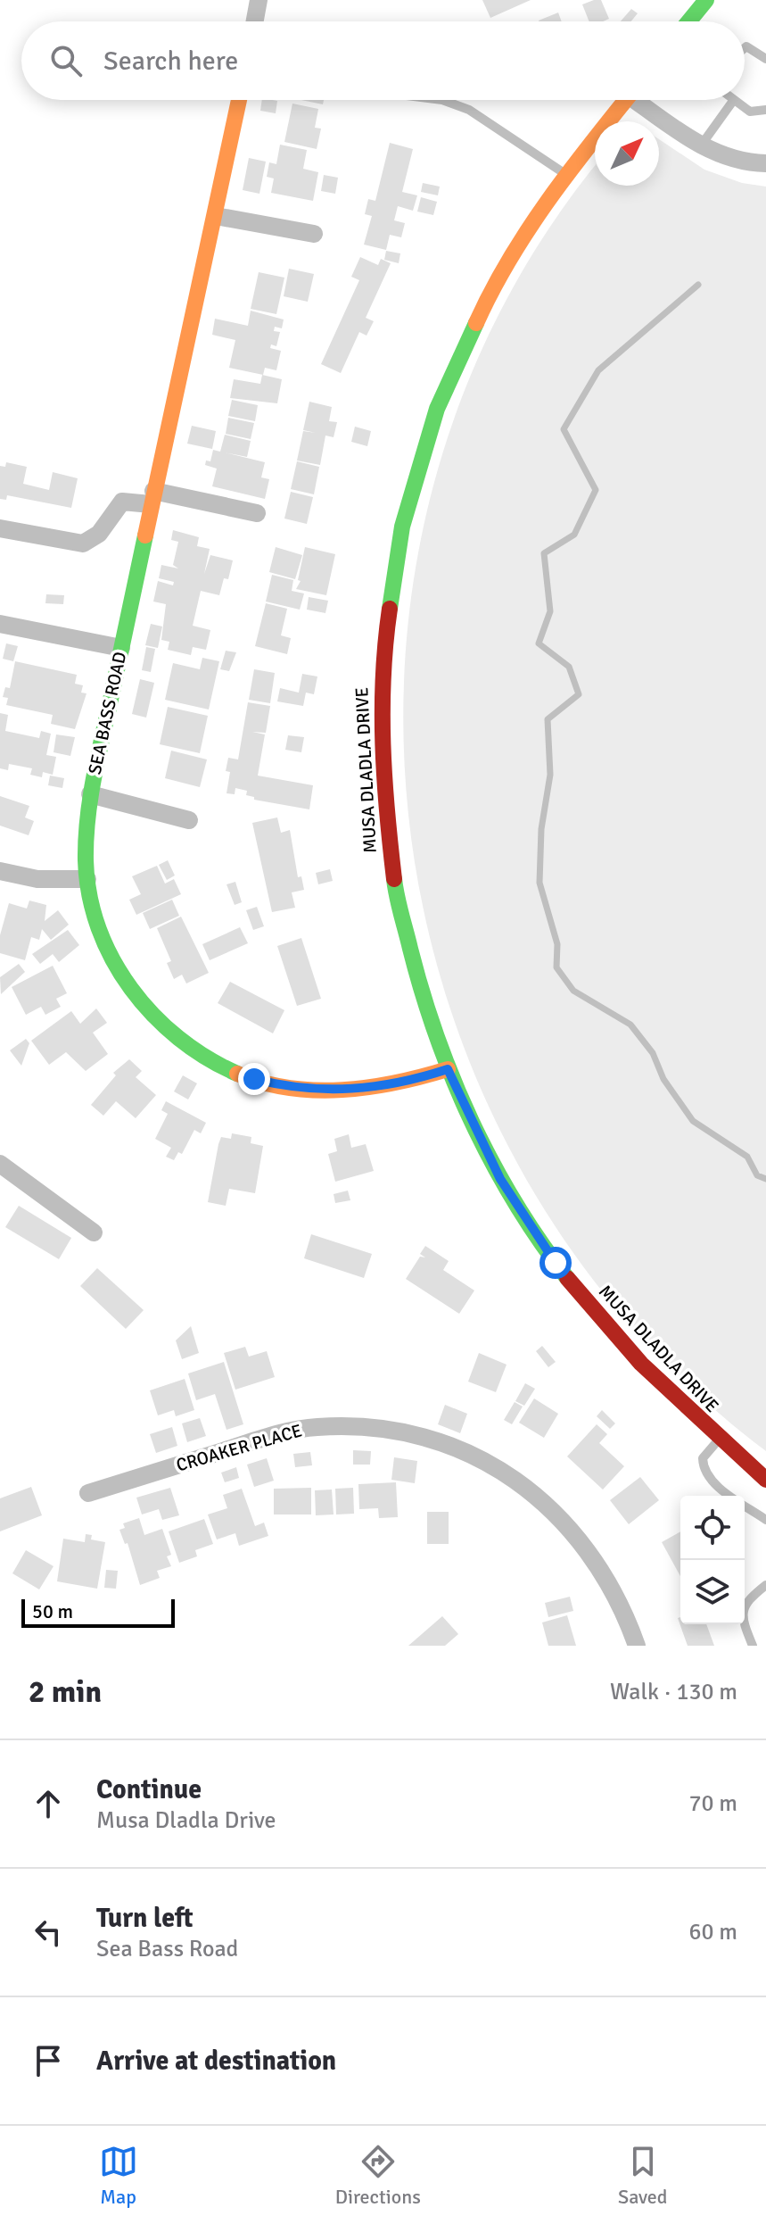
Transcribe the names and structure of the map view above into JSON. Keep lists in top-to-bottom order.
{
  "streets": {
    "street": ["SEA BASS ROAD", "MUSA DLADLA DRIVE", "CROAKER PLACE"]
  },
  "crossings": [
    ["SEA BASS ROAD", "MUSA DLADLA DRIVE"]
  ],
  "scale_bar": "50 m",
  "north": "top right",
  "page": {
    "search": "Search here",
    "scale": "50 m",
    "heading": ["2 min", "Walk · 130 m"],
    "list": [
      ["Continue", "Musa Dladla Drive", "70 m"],
      ["Turn left", "Sea Bass Road", "60 m"],
      "Arrive at destination"
    ],
    "nav": ["Map", "Directions", "Saved"]
  }
}
